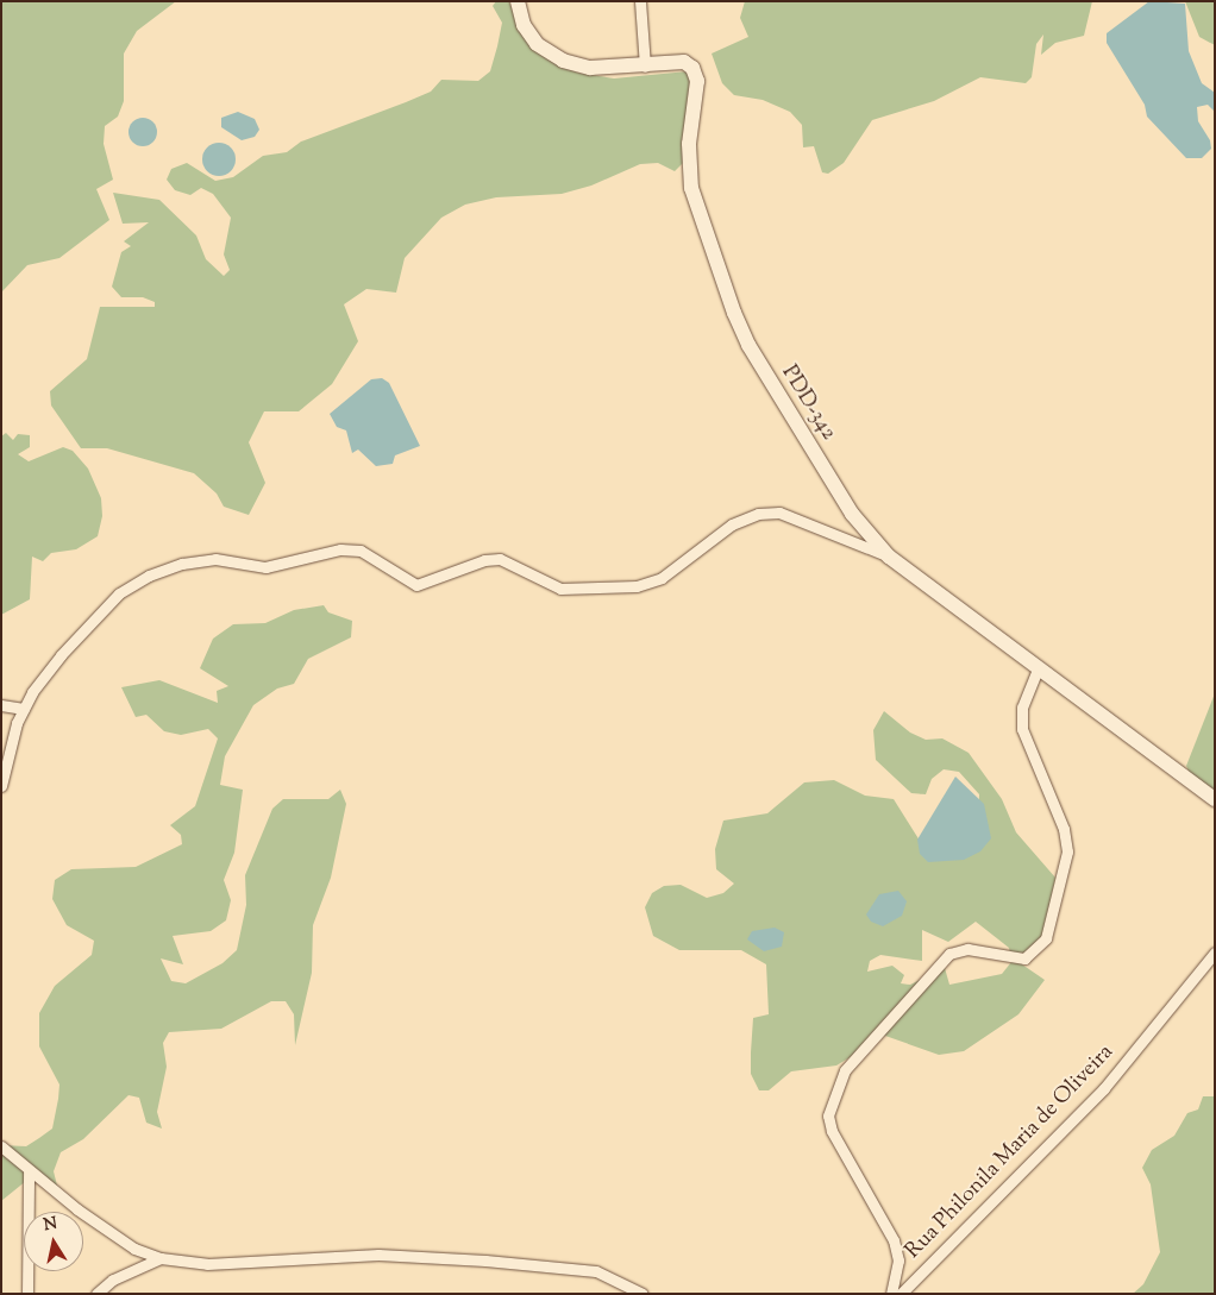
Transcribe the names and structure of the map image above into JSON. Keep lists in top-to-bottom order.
{
  "streets": {
    "street": ["PDD-342", "Rua Philonila Maria de Oliveira"]
  },
  "north": "top"
}
